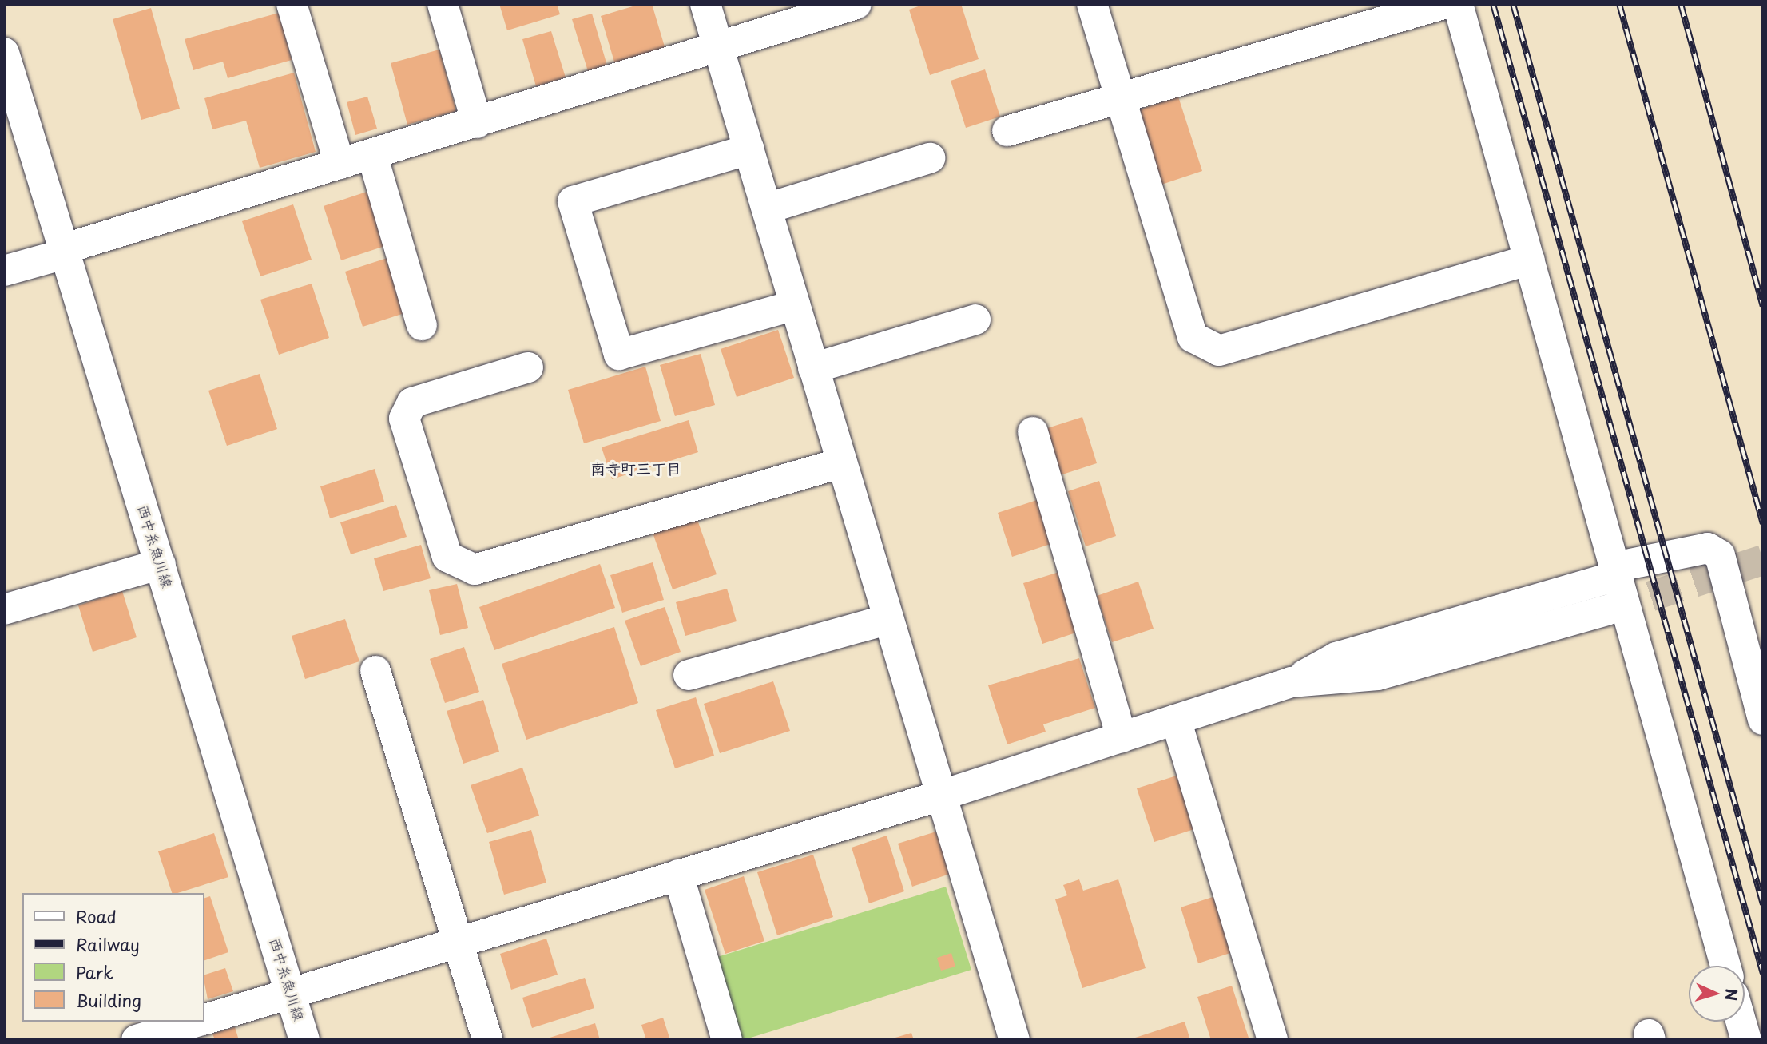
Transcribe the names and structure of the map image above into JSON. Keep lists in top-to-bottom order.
{
  "streets": {
    "street": ["西中糸魚川線"]
  },
  "districts": ["南寺町三丁目"],
  "legend": [
    "Road",
    "Railway",
    "Park",
    "Building"
  ],
  "north": "right"
}
